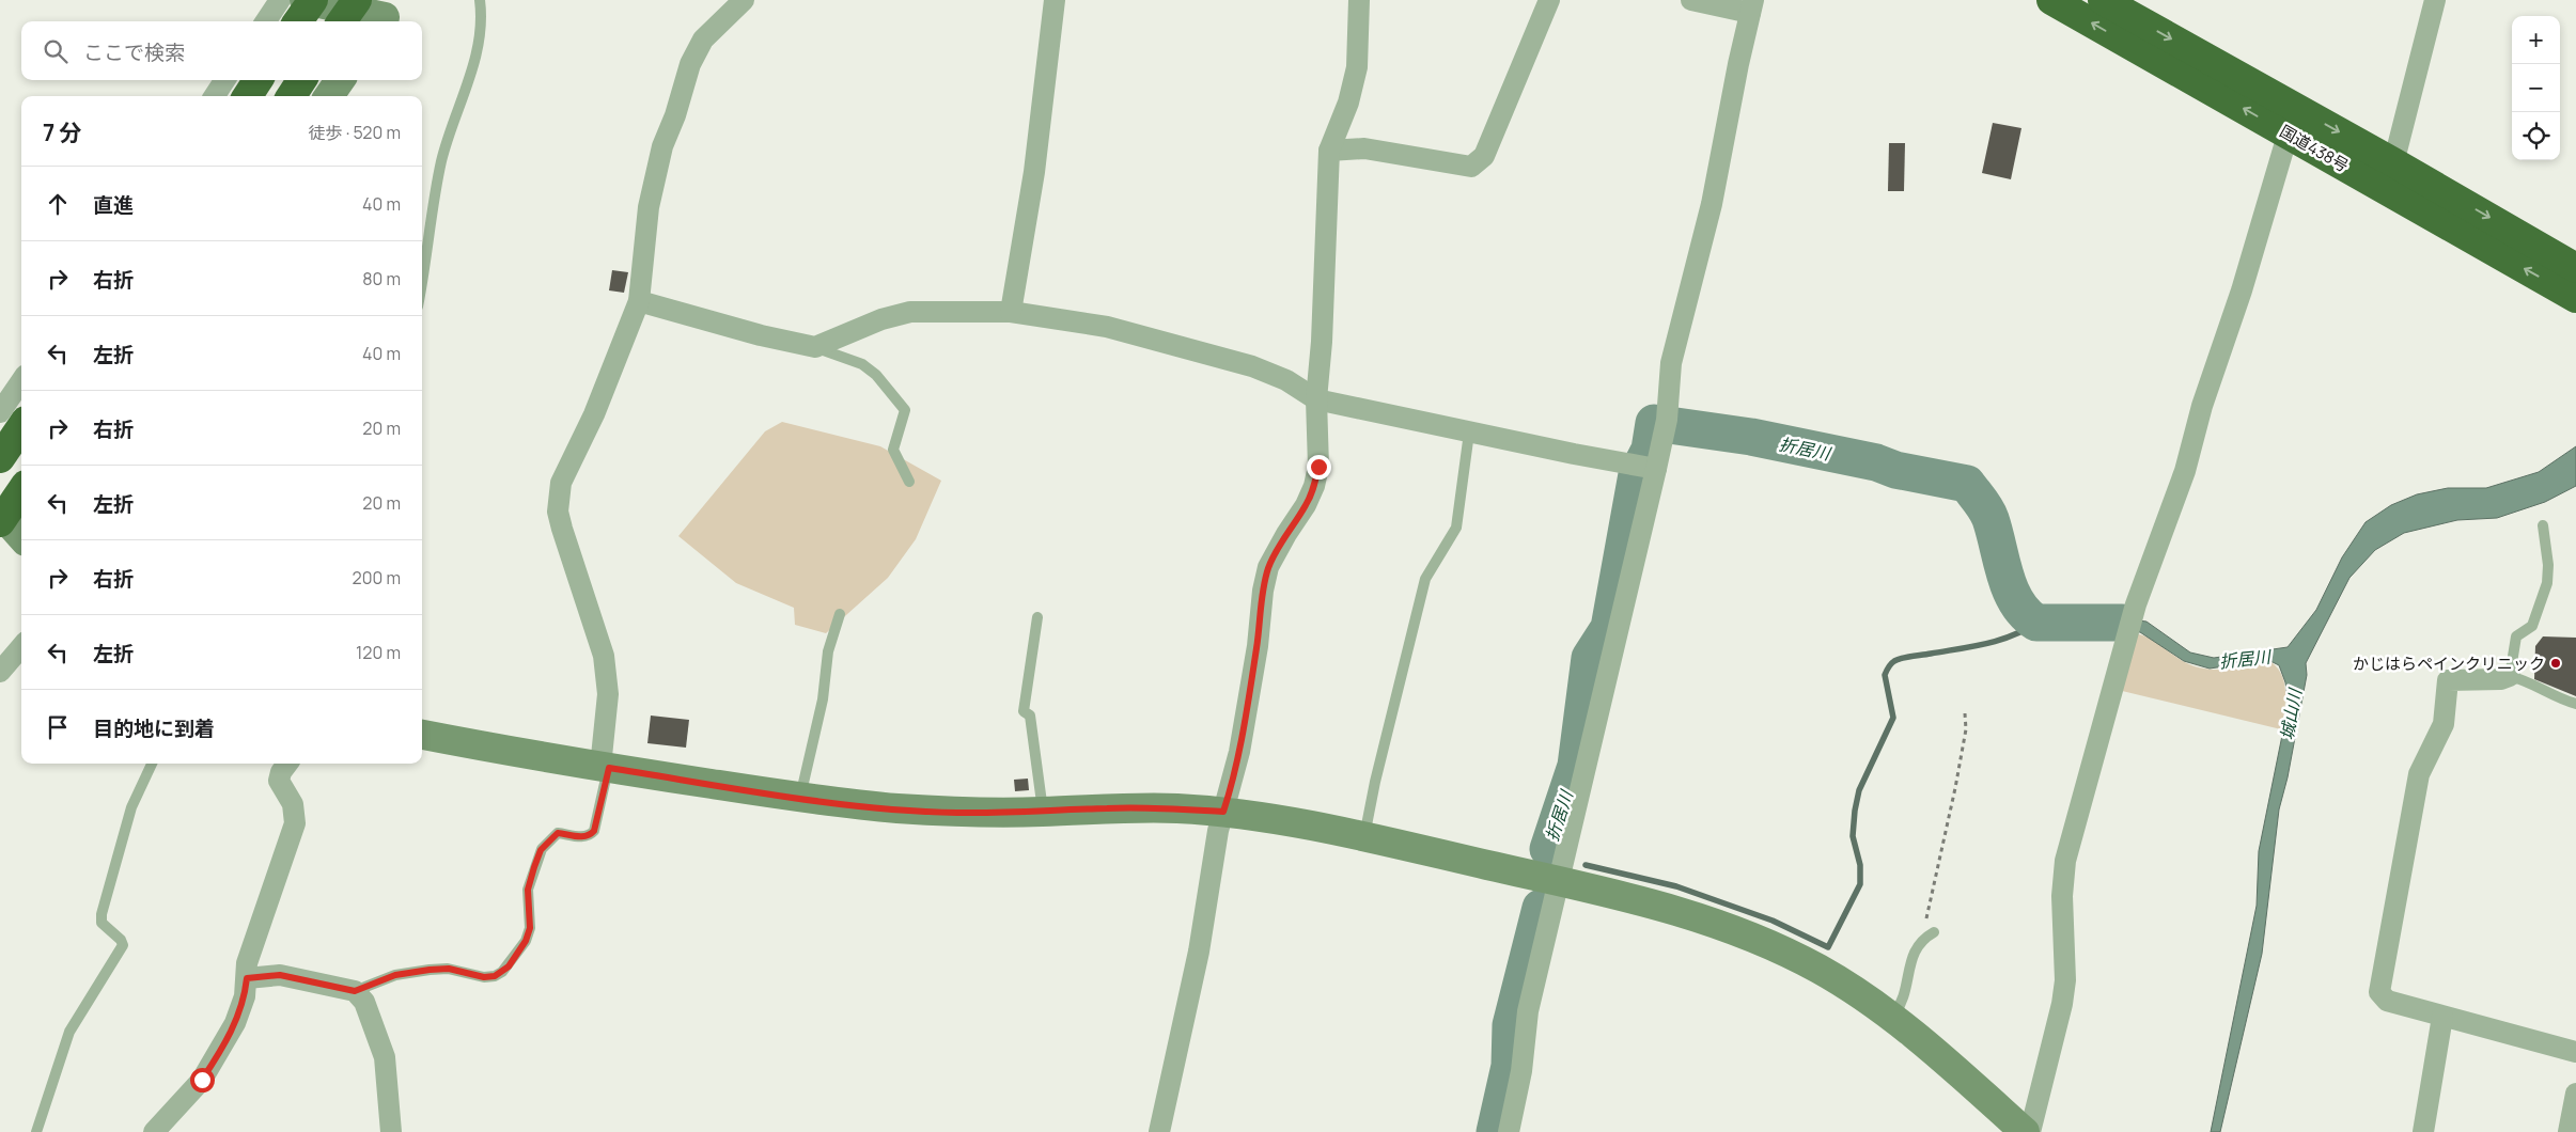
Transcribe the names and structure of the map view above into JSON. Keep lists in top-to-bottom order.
{
  "streets": {
    "highway": ["国道438号"]
  },
  "water": ["折居川", "城山川"],
  "places": ["かじはらペインクリニック"],
  "page": {
    "map_buttons": ["+", "−"],
    "search": "ここで検索",
    "heading": ["7 分", "徒歩 · 520 m"],
    "list": [
      ["直進", "40 m"],
      ["右折", "80 m"],
      ["左折", "40 m"],
      ["右折", "20 m"],
      ["左折", "20 m"],
      ["右折", "200 m"],
      ["左折", "120 m"],
      "目的地に到着"
    ]
  }
}
